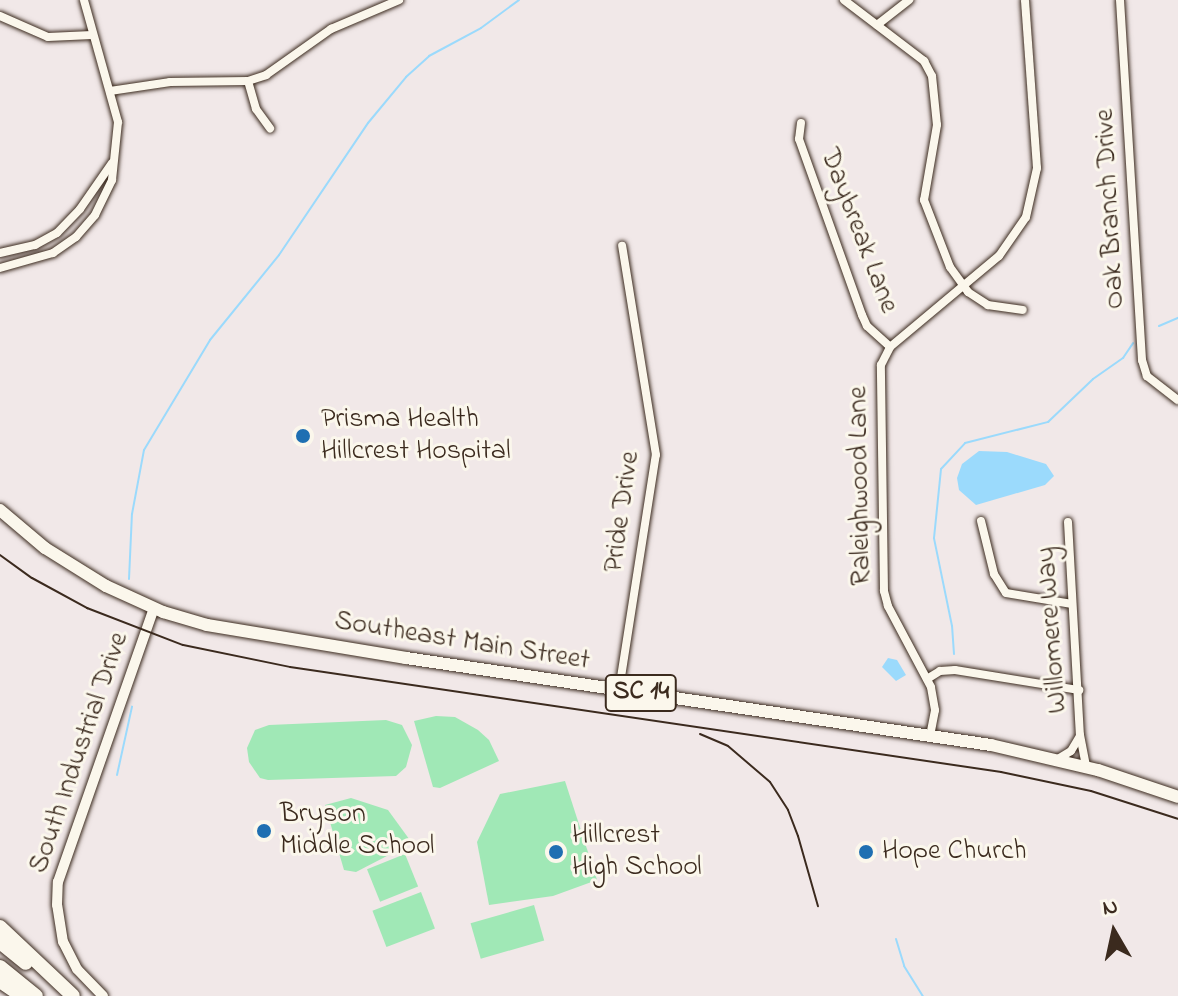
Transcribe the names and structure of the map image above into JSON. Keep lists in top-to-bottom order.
{
  "streets": {
    "main road": ["Southeast Main Street", "SC 14"],
    "street": [
      "Oak Branch Drive",
      "Daybreak Lane",
      "Raleighwood Lane",
      "Pride Drive",
      "Willomere Way",
      "South Industrial Drive"
    ]
  },
  "crossings": [
    ["Daybreak Lane", "Raleighwood Lane"],
    ["Raleighwood Lane", "Southeast Main Street"],
    ["Pride Drive", "Southeast Main Street"],
    ["Willomere Way", "Southeast Main Street"],
    ["Southeast Main Street", "South Industrial Drive"]
  ],
  "places": [
    "Prisma Health Hillcrest Hospital",
    "Bryson Middle School",
    "Hillcrest High School",
    "Hope Church"
  ],
  "north": "top"
}
